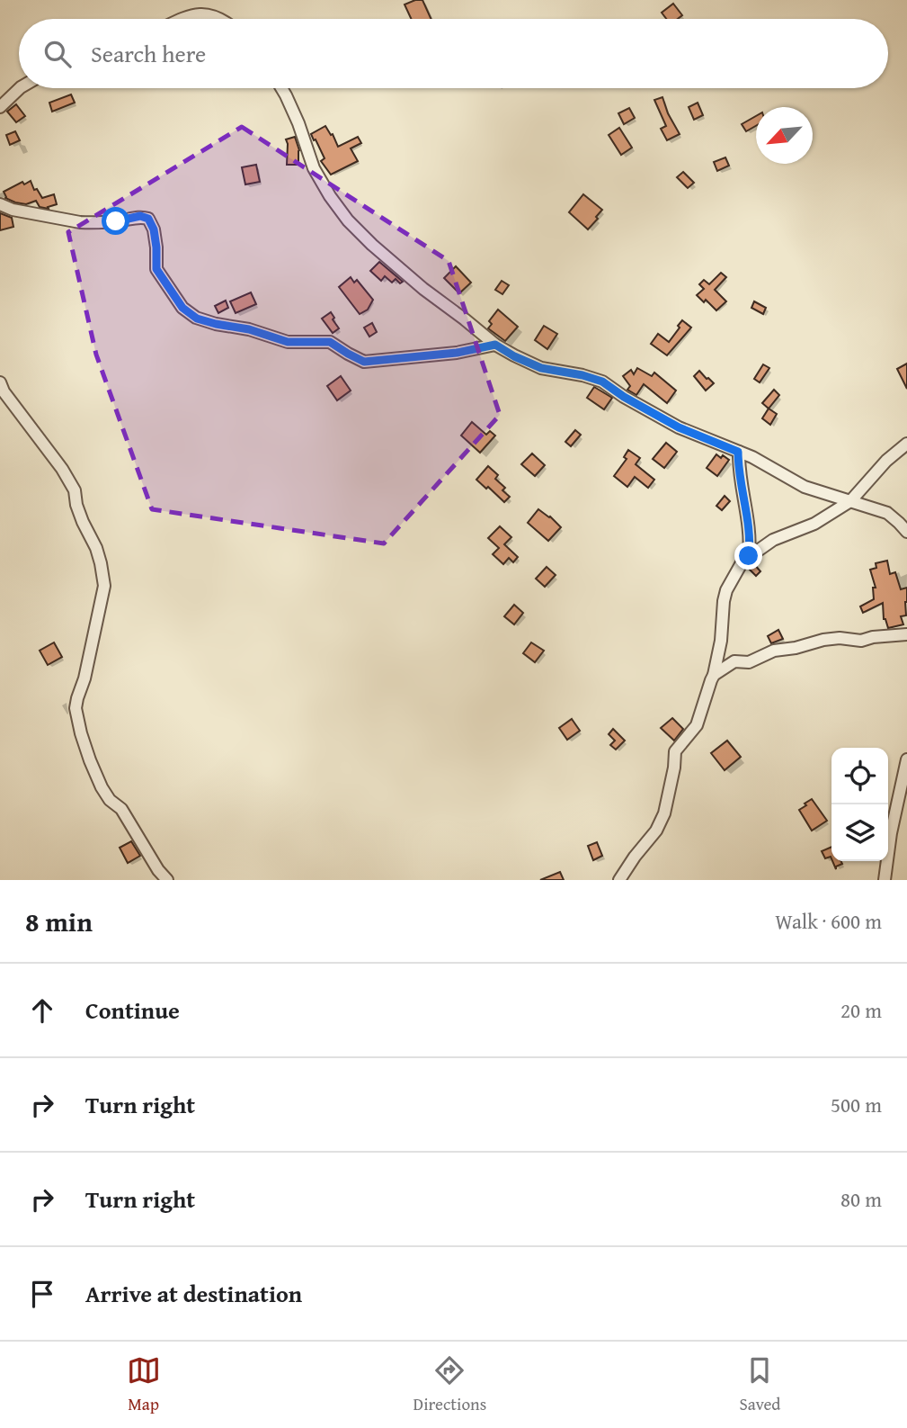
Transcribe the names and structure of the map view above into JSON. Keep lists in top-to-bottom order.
{
  "north": "bottom left",
  "page": {
    "search": "Search here",
    "heading": ["8 min", "Walk · 600 m"],
    "list": [
      ["Continue", "20 m"],
      ["Turn right", "500 m"],
      ["Turn right", "80 m"],
      "Arrive at destination"
    ],
    "nav": ["Map", "Directions", "Saved"]
  }
}
